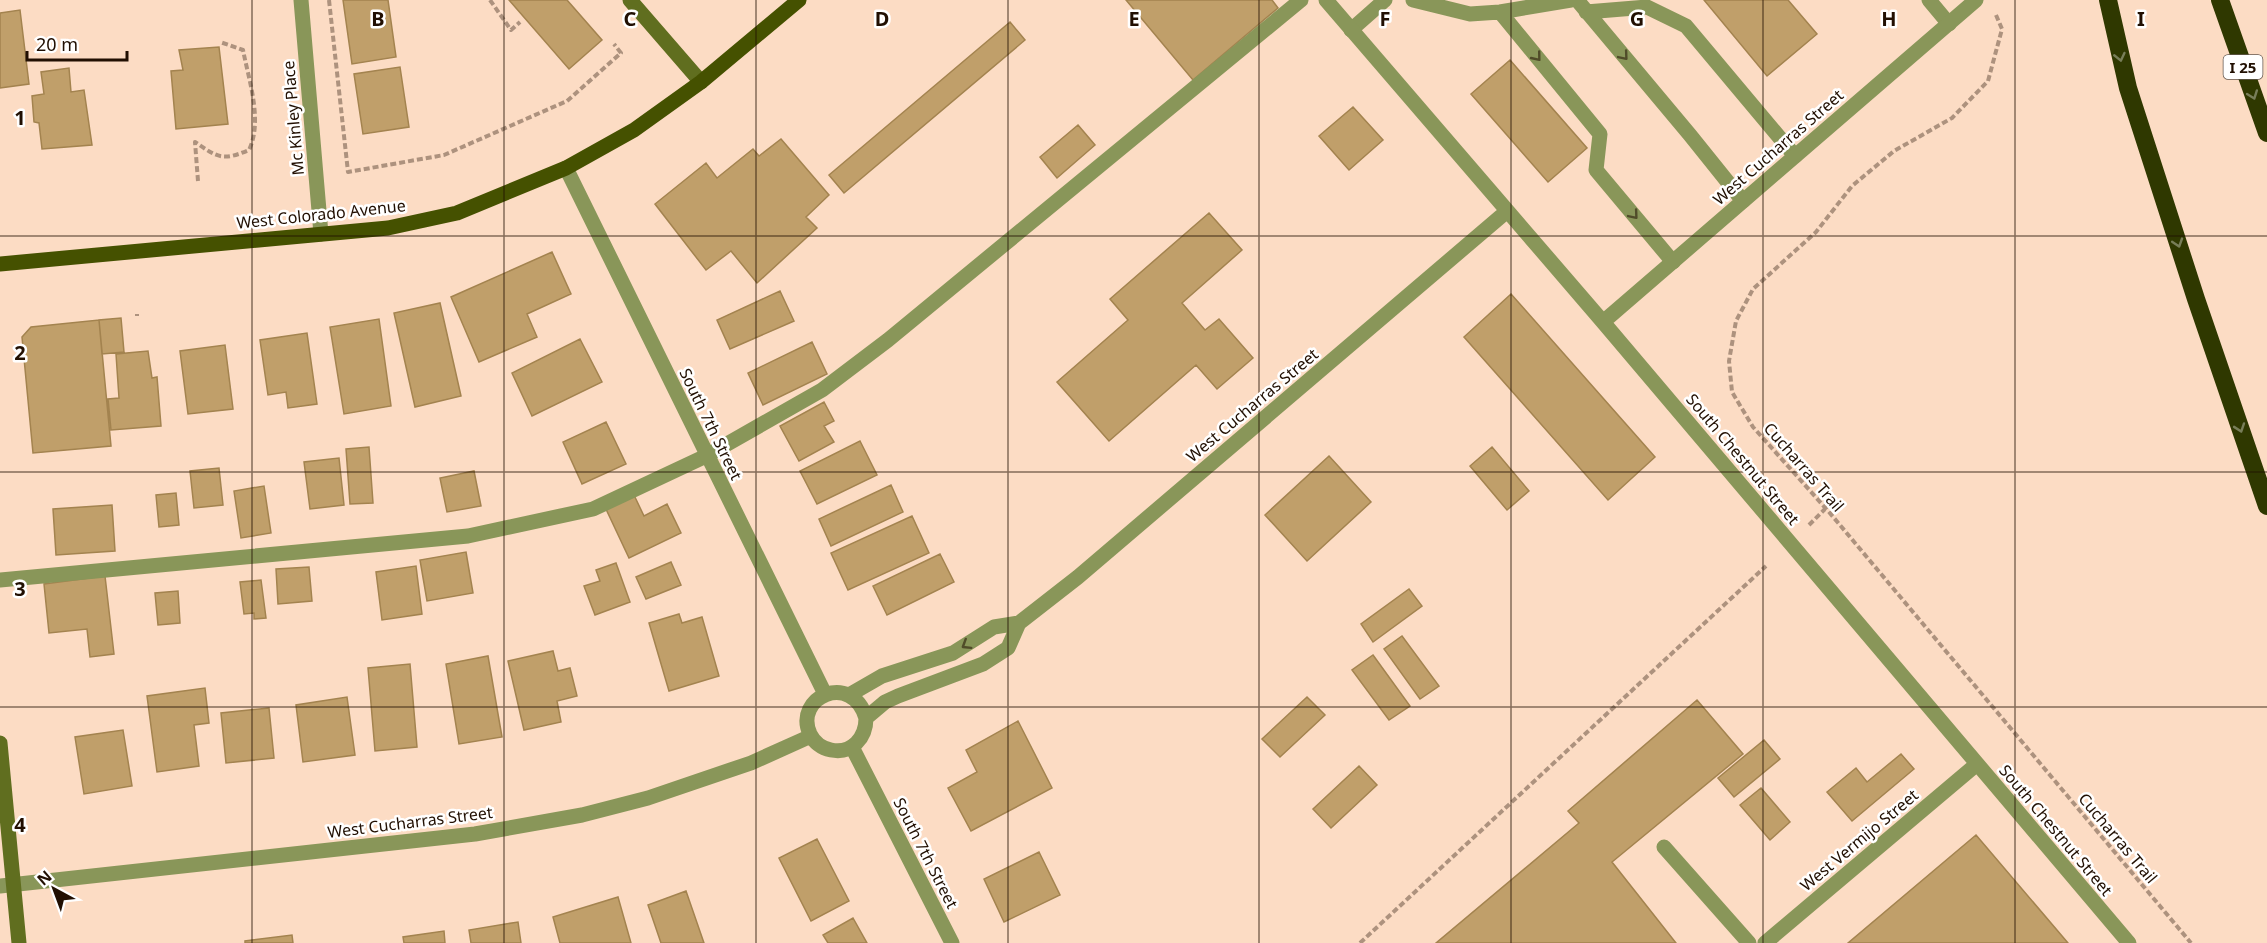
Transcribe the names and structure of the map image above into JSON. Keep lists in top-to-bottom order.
{
  "streets": {
    "highway": ["I 25"],
    "main road": ["West Colorado Avenue"],
    "street": [
      "Mc Kinley Place",
      "West Cucharras Street",
      "South 7th Street",
      "South Chestnut Street",
      "West Vermijo Street"
    ],
    "path": ["Cucharras Trail"]
  },
  "crossings": [
    ["Mc Kinley Place", "West Colorado Avenue"],
    ["West Cucharras Street", "South 7th Street"],
    ["West Cucharras Street", "South Chestnut Street"],
    ["West Colorado Avenue", "South 7th Street"],
    ["South Chestnut Street", "West Vermijo Street"]
  ],
  "scale_bar": "20 m",
  "north": "top left",
  "grid": {
    "columns": [
      "B",
      "C",
      "D",
      "E",
      "F",
      "G",
      "H",
      "I"
    ],
    "rows": [
      "1",
      "2",
      "3",
      "4"
    ]
  }
}
